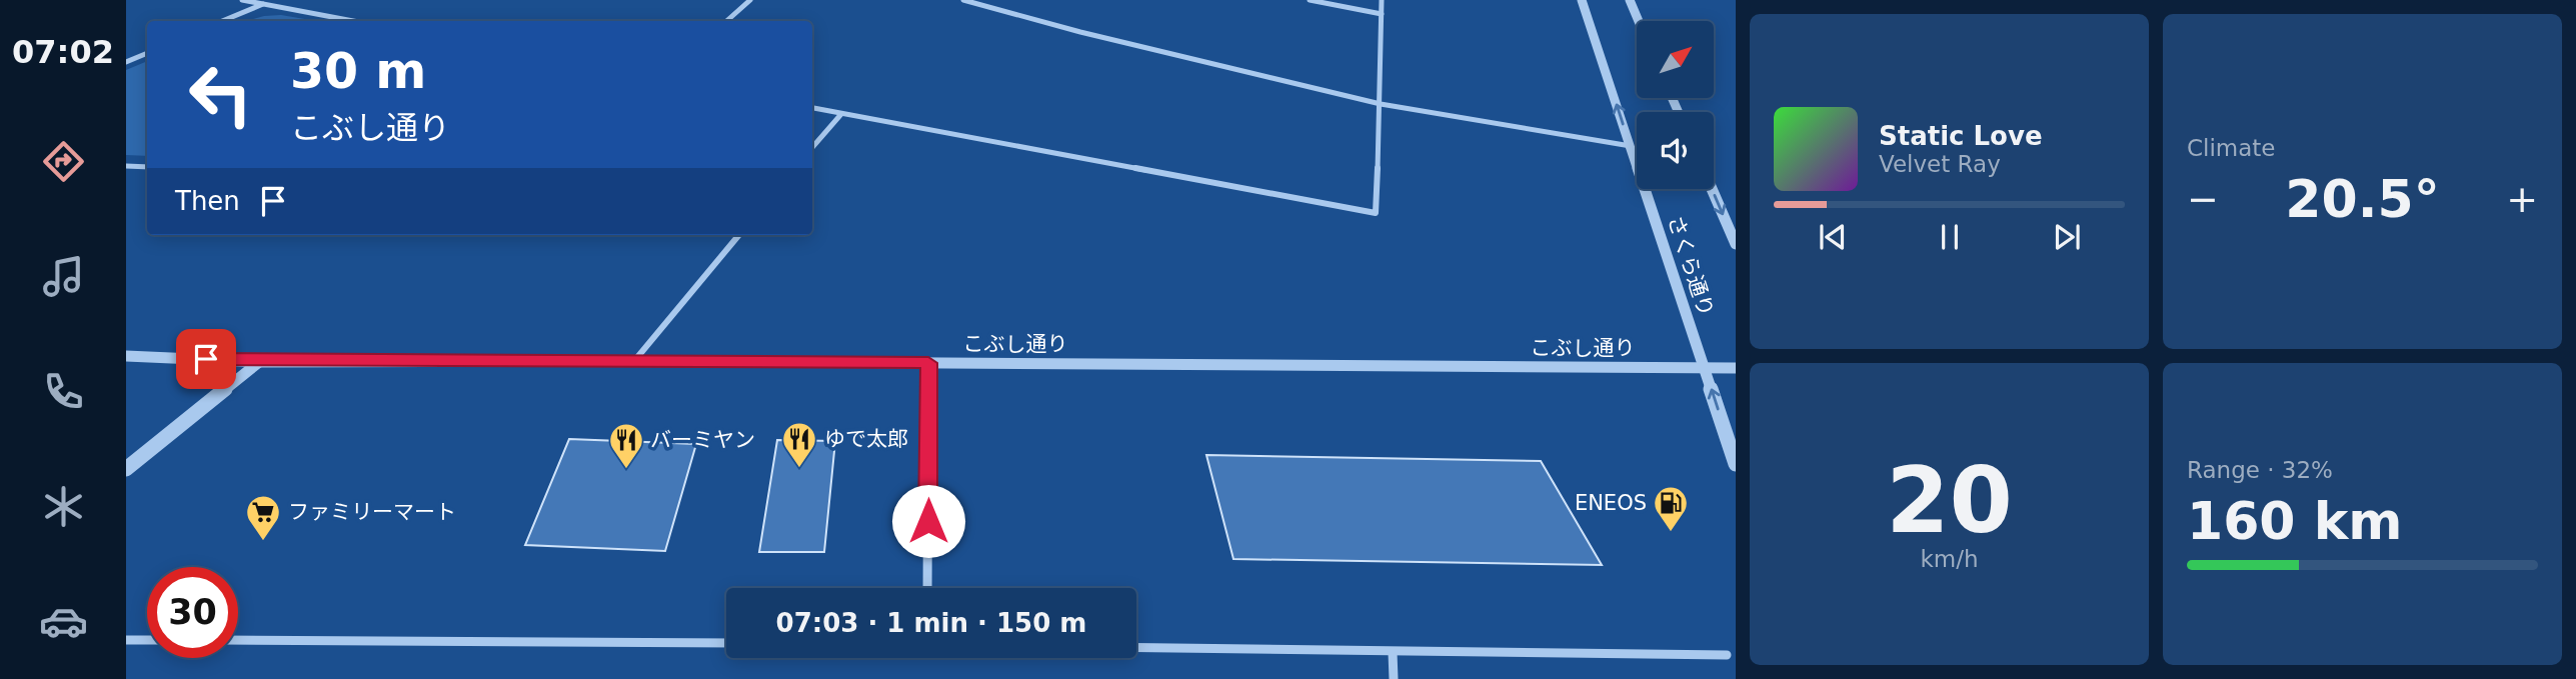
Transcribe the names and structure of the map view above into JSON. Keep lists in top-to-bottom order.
{
  "streets": {
    "street": ["さくら通り", "こぶし通り"]
  },
  "crossings": [
    ["さくら通り", "こぶし通り"]
  ],
  "one_way": ["さくら通り"],
  "places": {
    "restaurant": ["ゆで太郎", "バーミヤン"],
    "fuel station": ["ENEOS"],
    "supermarket": ["ファミリーマート"]
  },
  "north": "top right",
  "page": {
    "tabs": "07:02",
    "tile": [
      "Climate",
      ["20", "km/h"],
      ["Range · 32%", "160 km"]
    ],
    "turn": ["30 m", "こぶし通り"],
    "song": ["Static Love", "Velvet Ray"],
    "then": "Then",
    "heat": ["−", "20.5°", "+"],
    "limit": "30",
    "trip": "07:03 · 1 min · 150 m"
  }
}
